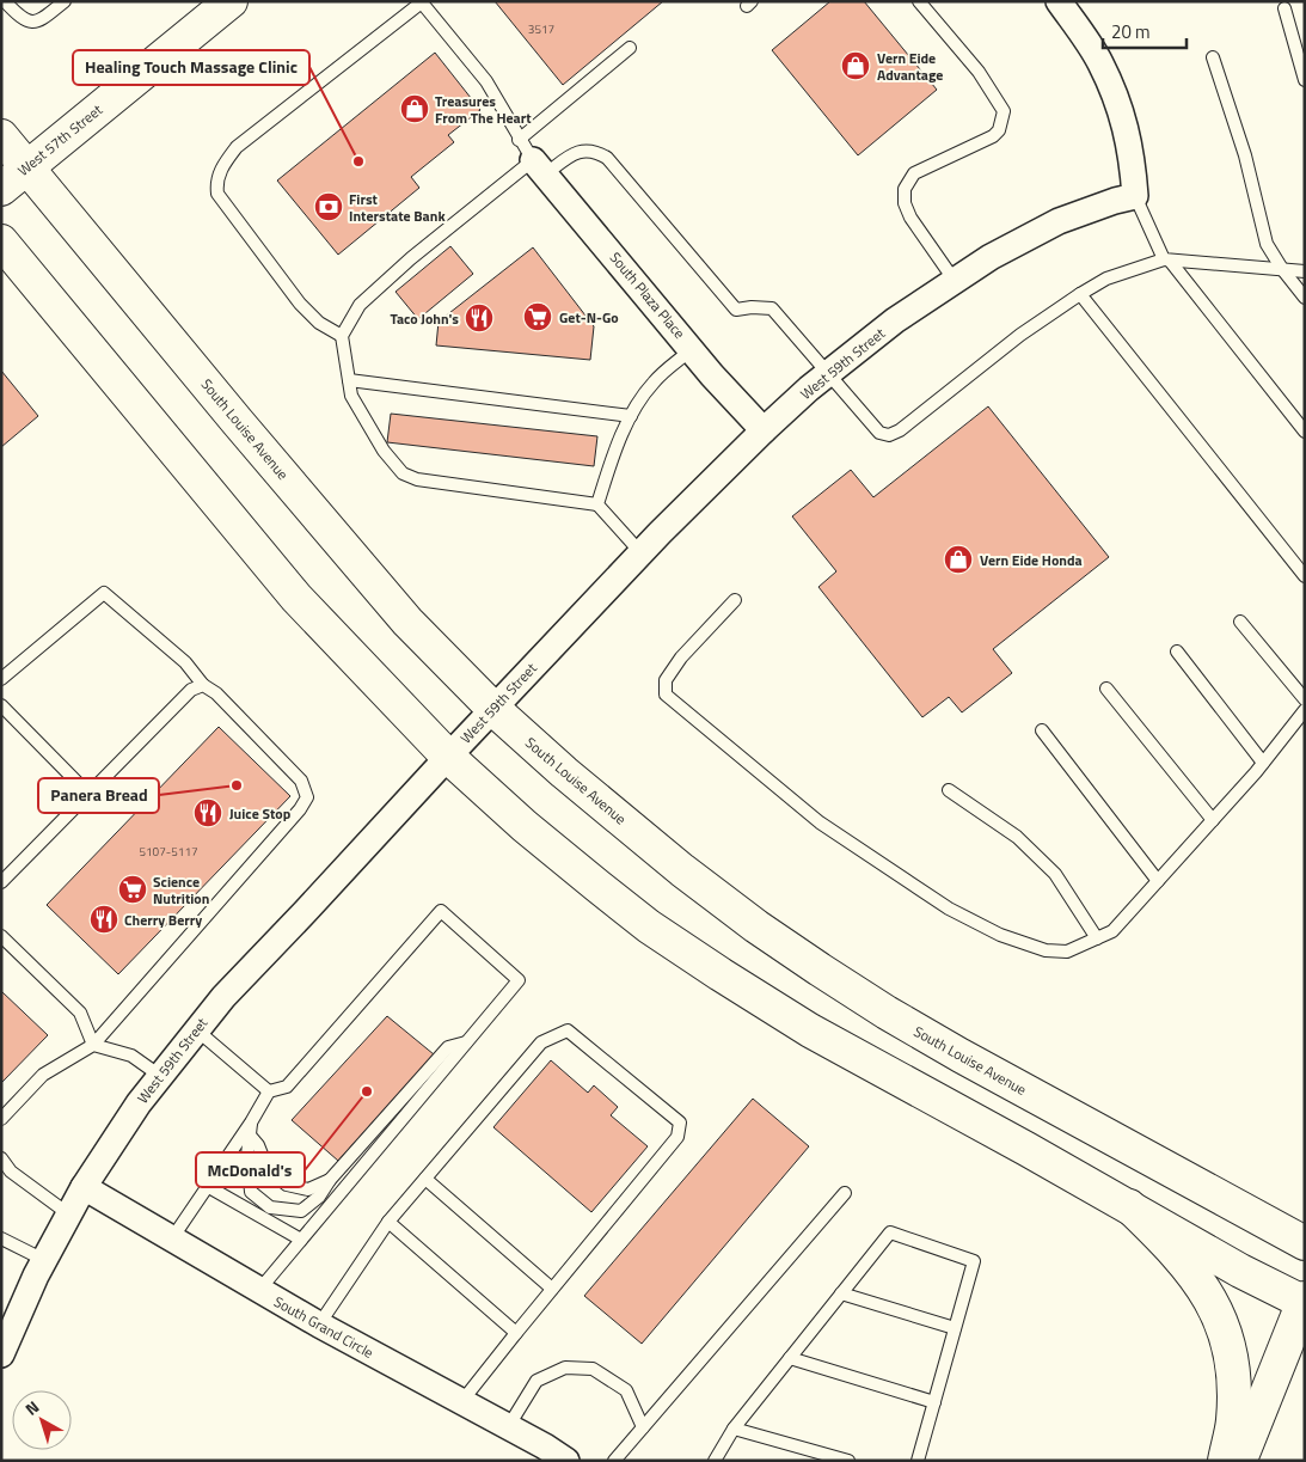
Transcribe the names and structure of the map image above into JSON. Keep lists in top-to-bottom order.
{
  "streets": {
    "main road": ["West 57th Street", "South Louise Avenue"],
    "street": ["South Plaza Place", "West 59th Street", "South Grand Circle"]
  },
  "crossings": [
    ["West 57th Street", "South Louise Avenue"],
    ["South Plaza Place", "West 59th Street"],
    ["West 59th Street", "South Louise Avenue"],
    ["West 59th Street", "South Grand Circle"]
  ],
  "places": {
    "shop": ["Vern Eide Advantage", "Treasures From The Heart", "Vern Eide Honda"],
    "other": ["Healing Touch Massage Clinic", "Panera Bread", "McDonald's"],
    "bank": ["First Interstate Bank"],
    "supermarket": ["Get-N-Go", "Science Nutrition"],
    "restaurant": ["Taco John's", "Juice Stop", "Cherry Berry"]
  },
  "house_numbers": ["3517", "5107-5117"],
  "scale_bar": "20 m",
  "north": "top left"
}
